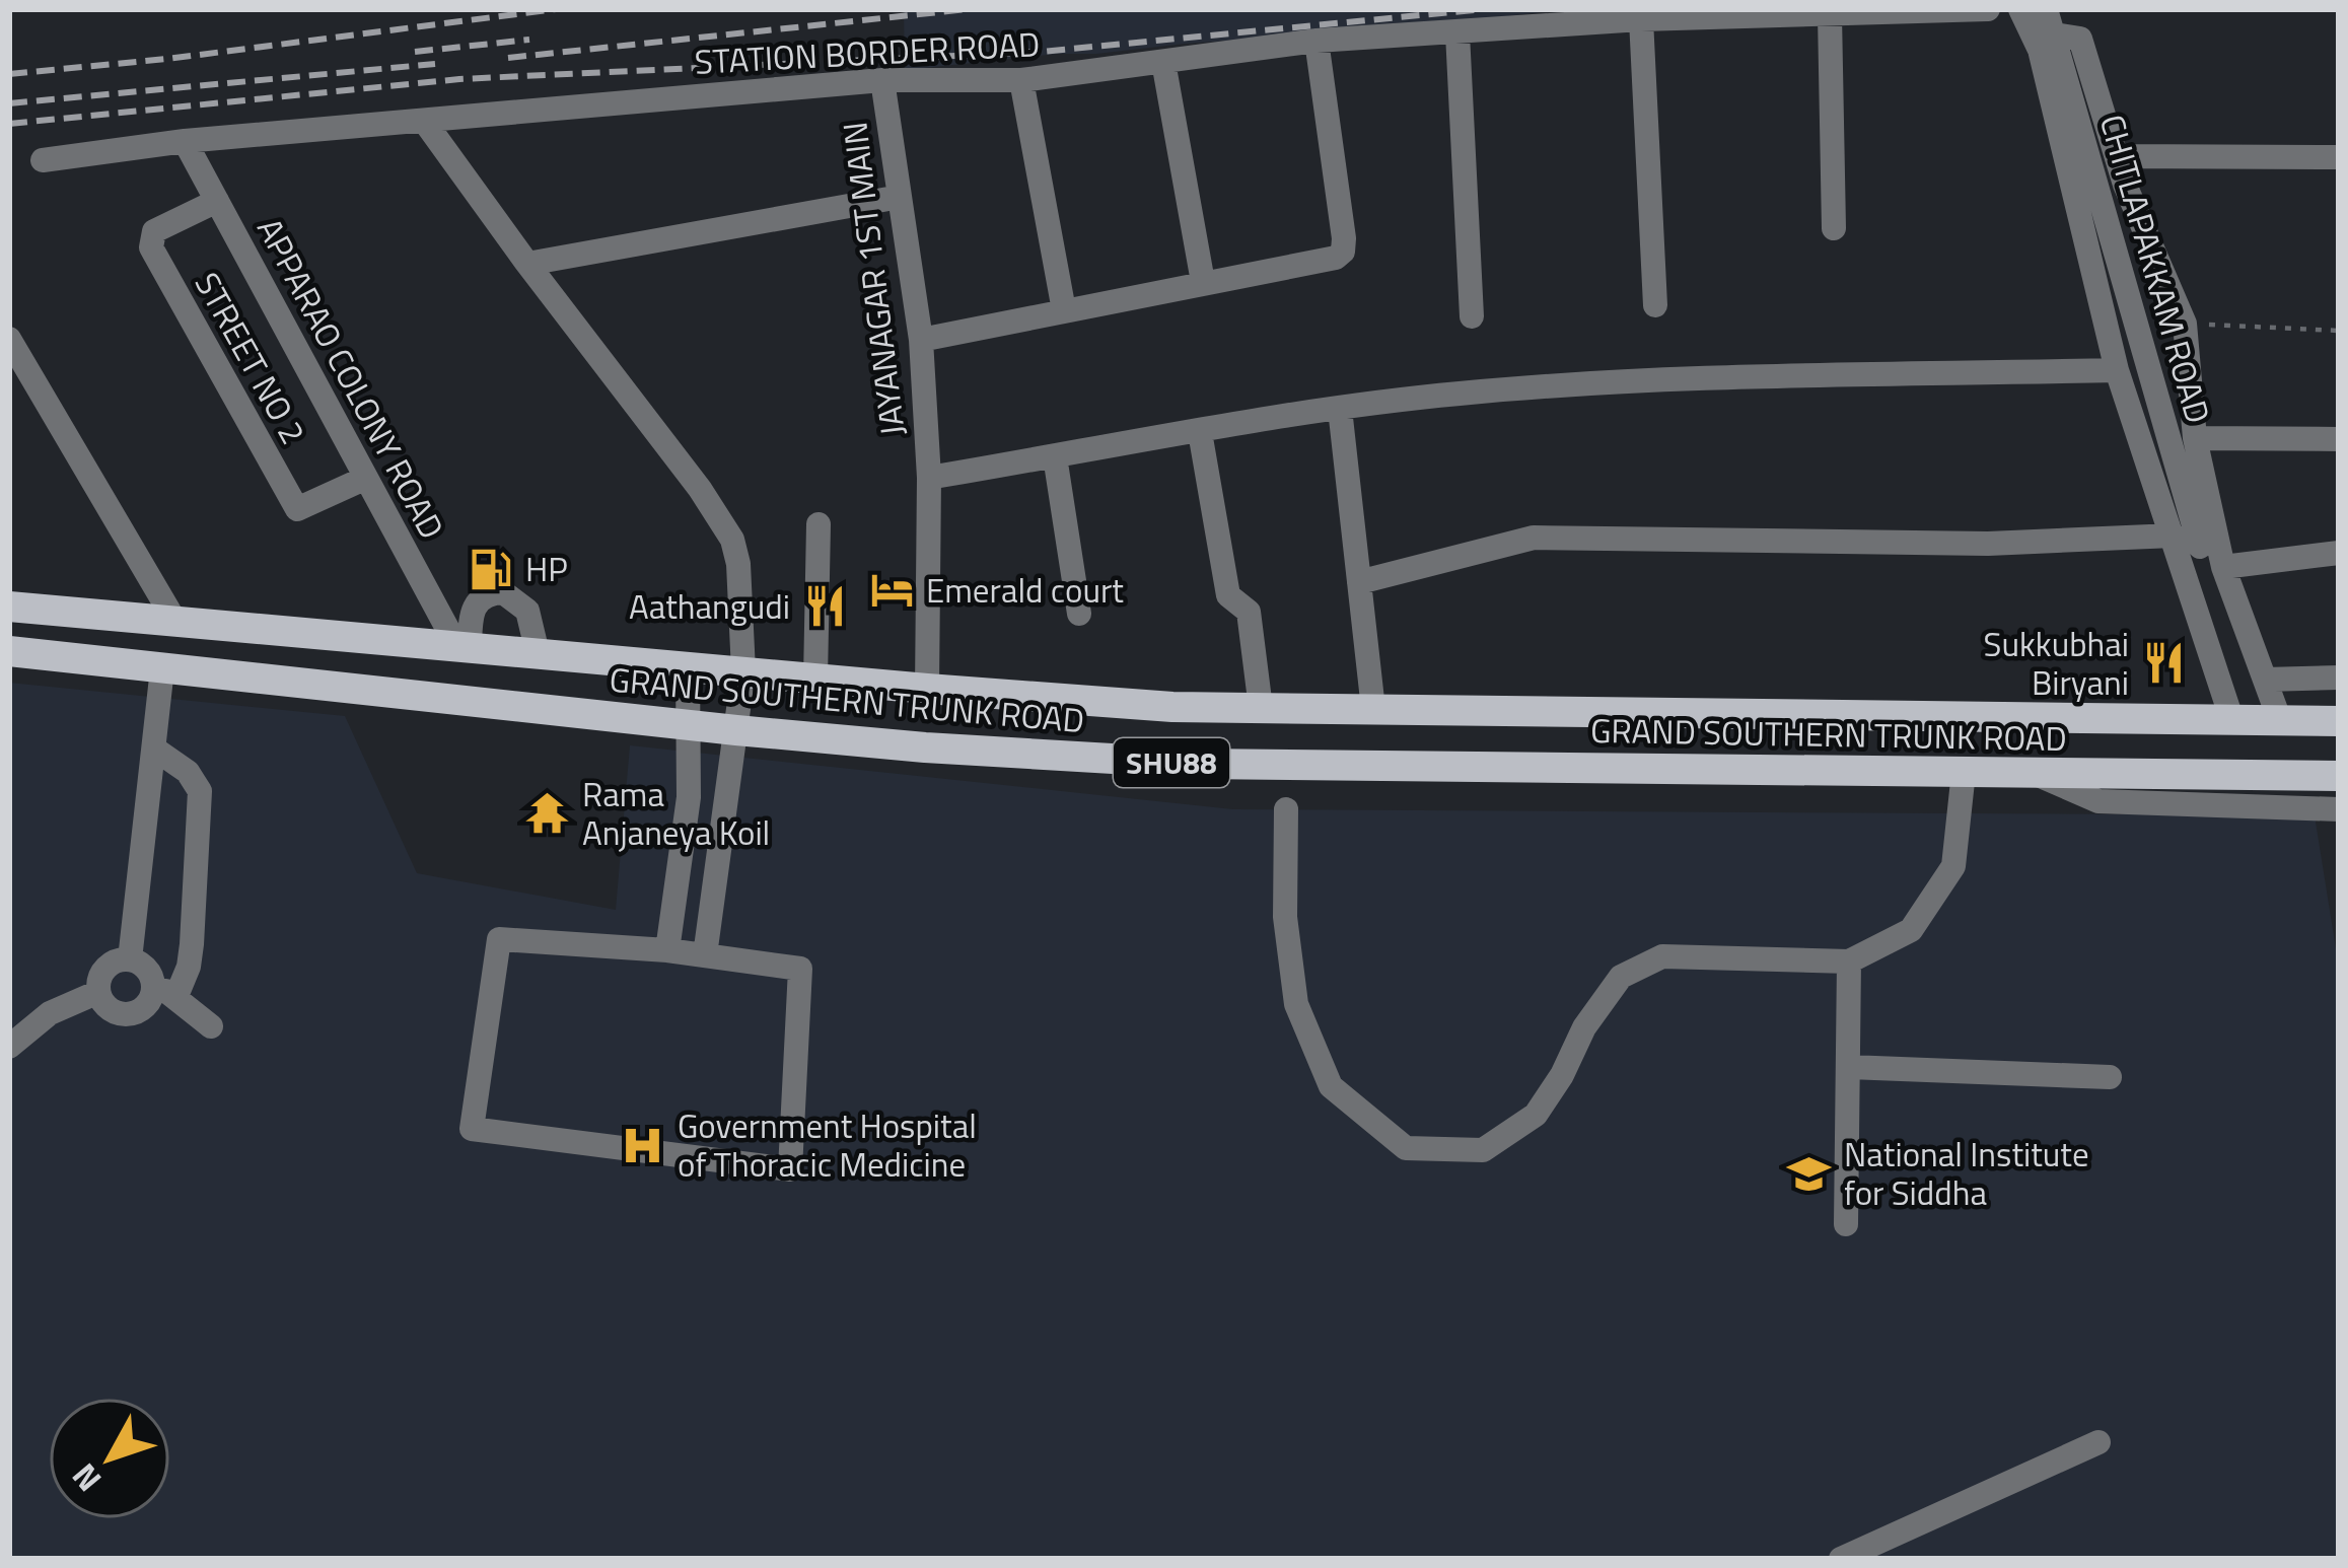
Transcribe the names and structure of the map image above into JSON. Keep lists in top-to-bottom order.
{
  "streets": {
    "main road": ["GRAND SOUTHERN TRUNK ROAD", "SHU88"],
    "street": [
      "STATION BORDER ROAD",
      "CHITLAPAKKAM ROAD",
      "JAYANAGAR 1ST MAIN",
      "STREET NO 2",
      "APPARAO COLONY ROAD"
    ]
  },
  "crossings": [
    ["STATION BORDER ROAD", "JAYANAGAR 1ST MAIN"],
    ["STATION BORDER ROAD", "APPARAO COLONY ROAD"],
    ["JAYANAGAR 1ST MAIN", "GRAND SOUTHERN TRUNK ROAD"],
    ["STREET NO 2", "APPARAO COLONY ROAD"],
    ["APPARAO COLONY ROAD", "GRAND SOUTHERN TRUNK ROAD"]
  ],
  "places": {
    "fuel station": ["HP"],
    "hotel": ["Emerald court"],
    "restaurant": ["Aathangudi", "Sukkubhai Biryani"],
    "temple": ["Rama Anjaneya Koil"],
    "hospital": ["Government Hospital of Thoracic Medicine"],
    "school or university": ["National Institute for Siddha"]
  },
  "north": "bottom left"
}
